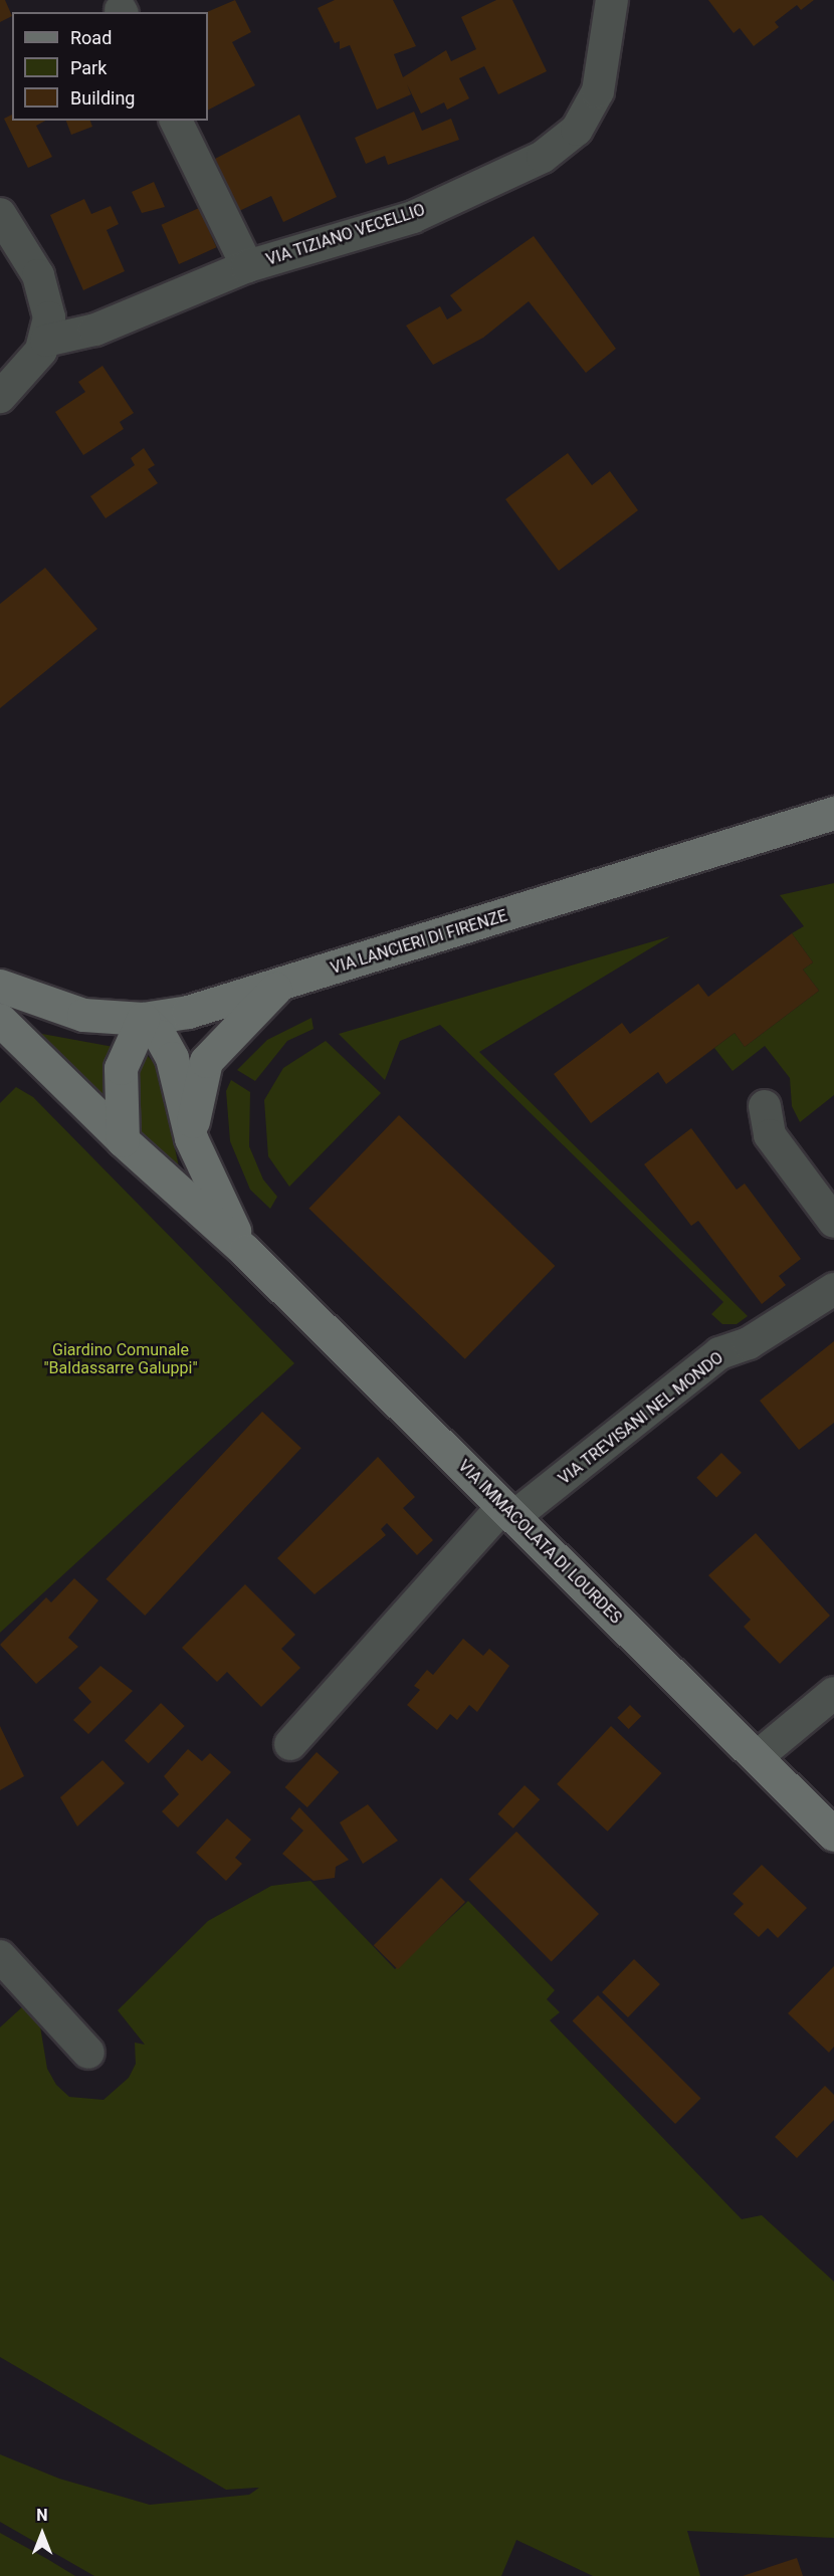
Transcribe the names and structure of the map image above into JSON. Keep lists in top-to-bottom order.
{
  "streets": {
    "street": [
      "VIA TIZIANO VECELLIO",
      "VIA LANCIERI DI FIRENZE",
      "VIA TREVISANI NEL MONDO",
      "VIA IMMACOLATA DI LOURDES"
    ]
  },
  "crossings": [
    ["VIA LANCIERI DI FIRENZE", "VIA IMMACOLATA DI LOURDES"],
    ["VIA TREVISANI NEL MONDO", "VIA IMMACOLATA DI LOURDES"]
  ],
  "parks": ["Giardino Comunale \"Baldassarre Galuppi\""],
  "legend": ["Road", "Park", "Building"],
  "north": "top"
}
